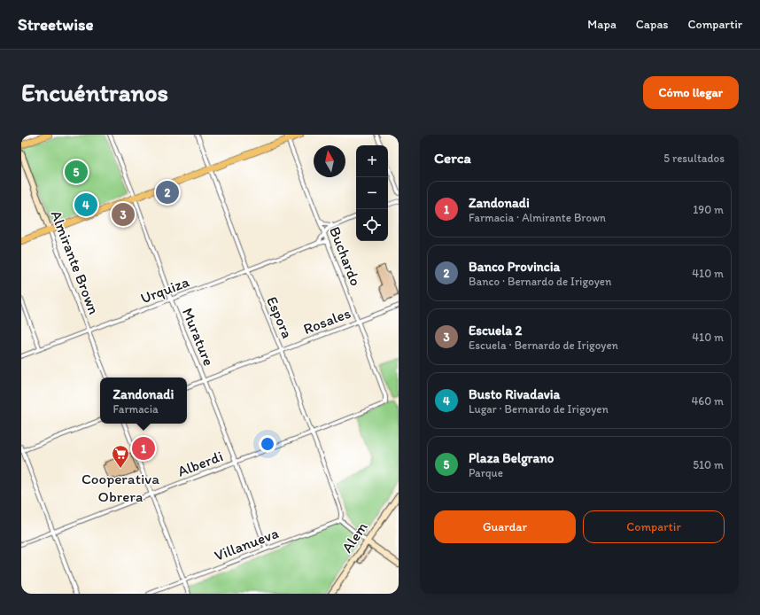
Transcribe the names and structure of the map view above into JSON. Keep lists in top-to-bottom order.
{
  "streets": {
    "main road": ["Almirante Brown", "Alem"],
    "street": [
      "Buchardo",
      "Urquiza",
      "Espora",
      "Rosales",
      "Murature",
      "Alberdi",
      "Villanueva"
    ]
  },
  "crossings": [
    ["Buchardo", "Urquiza"],
    ["Buchardo", "Rosales"],
    ["Buchardo", "Alberdi"],
    ["Almirante Brown", "Urquiza"],
    ["Urquiza", "Espora"],
    ["Urquiza", "Murature"],
    ["Espora", "Rosales"],
    ["Espora", "Alberdi"],
    ["Espora", "Villanueva"],
    ["Rosales", "Murature"],
    ["Murature", "Alberdi"],
    ["Murature", "Villanueva"]
  ],
  "places": {
    "supermarket": ["Cooperativa Obrera"]
  },
  "north": "top",
  "page": {
    "header": "Streetwise",
    "nav": ["Mapa", "Capas", "Compartir"],
    "buttons": [
      "Cómo llegar",
      ["Guardar", "Compartir"]
    ],
    "title": "Encuéntranos",
    "heading": ["Cerca", "5 resultados"],
    "map_buttons": ["+", "−"],
    "pins": [
      "5",
      "2",
      "4",
      "3",
      "1"
    ],
    "list": [
      {
        "mark": "1",
        "name": "Zandonadi",
        "note": "Farmacia · Almirante Brown",
        "value": "190 m"
      },
      {
        "mark": "2",
        "name": "Banco Provincia",
        "note": "Banco · Bernardo de Irigoyen",
        "value": "410 m"
      },
      {
        "mark": "3",
        "name": "Escuela 2",
        "note": "Escuela · Bernardo de Irigoyen",
        "value": "410 m"
      },
      {
        "mark": "4",
        "name": "Busto Rivadavia",
        "note": "Lugar · Bernardo de Irigoyen",
        "value": "460 m"
      },
      {
        "mark": "5",
        "name": "Plaza Belgrano",
        "note": "Parque",
        "value": "510 m"
      }
    ],
    "popup": ["Zandonadi", "Farmacia"]
  }
}
